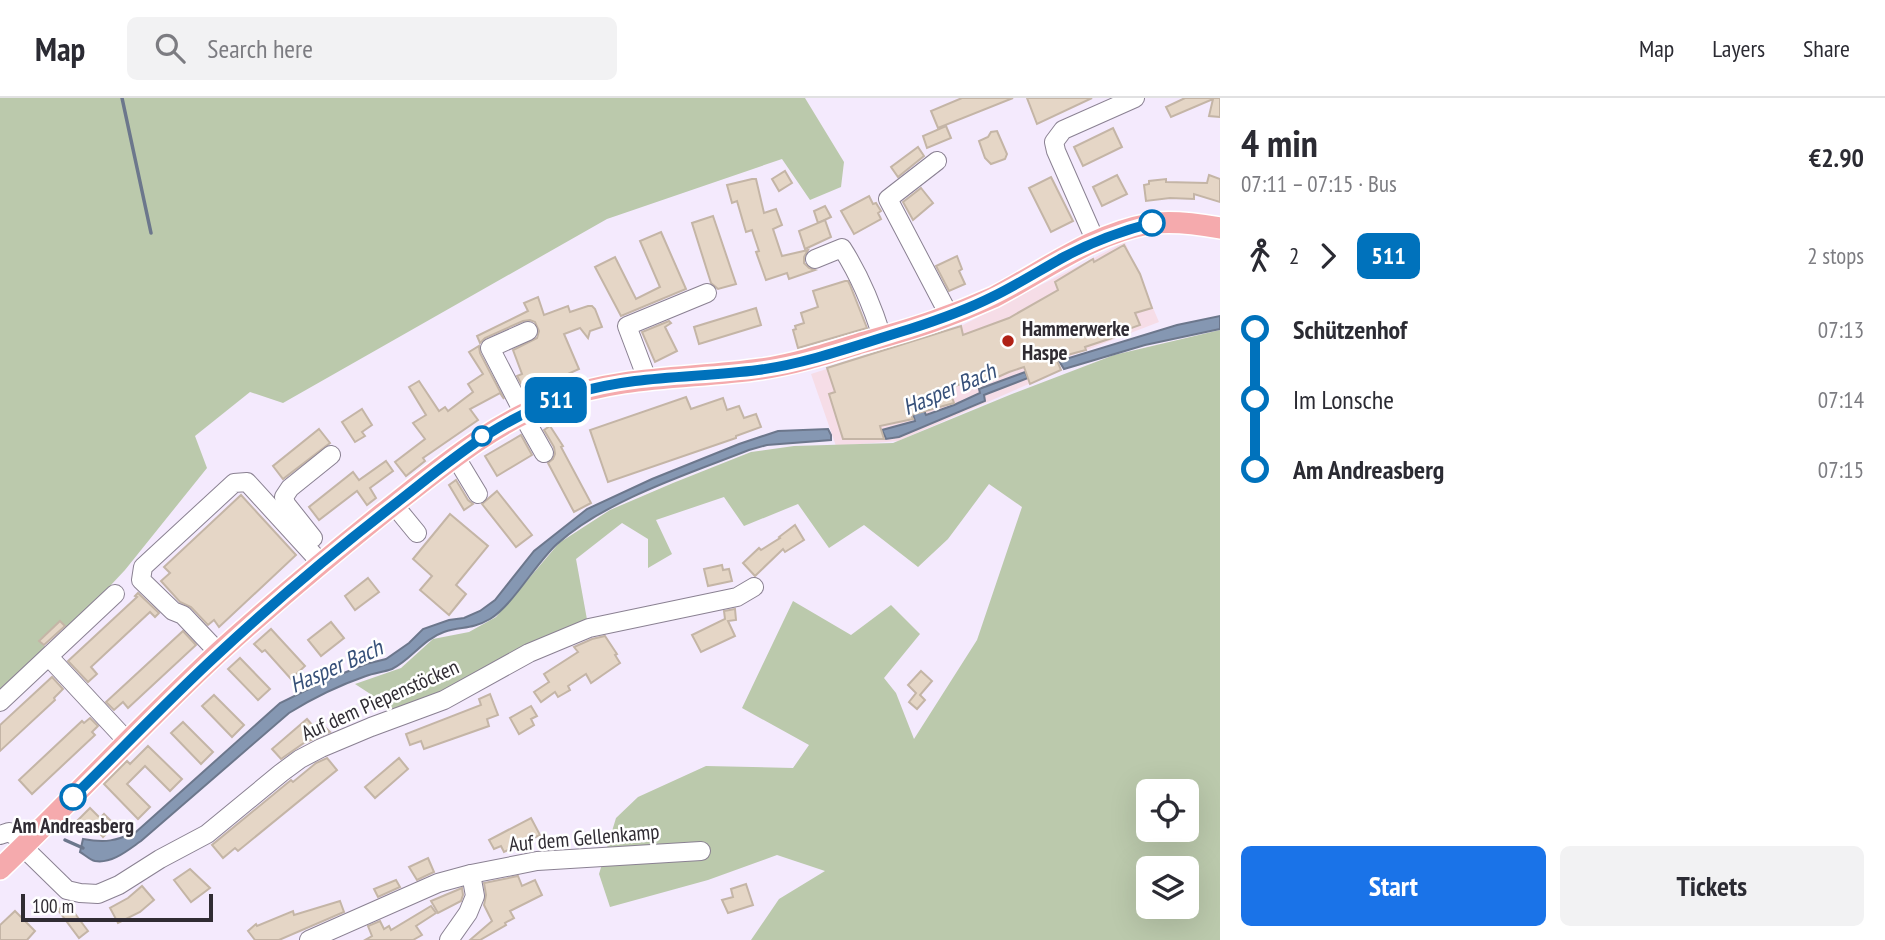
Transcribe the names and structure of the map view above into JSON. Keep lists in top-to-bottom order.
{
  "streets": {
    "street": ["Auf dem Piepenstöcken", "Auf dem Gellenkamp"]
  },
  "water": ["Hasper Bach"],
  "places": ["Hammerwerke Haspe", "Am Andreasberg"],
  "lines": ["bus line 511"],
  "scale_bar": "100 m",
  "page": {
    "header": "Map",
    "search": "Search here",
    "nav": ["Map", "Layers", "Share"],
    "on_map": "511",
    "heading": ["4 min", "07:11 – 07:15 · Bus", "€2.90"],
    "legs": ["2", "511", "2 stops"],
    "list": [
      {
        "name": "Schützenhof",
        "value": "07:13"
      },
      {
        "name": "Im Lonsche",
        "value": "07:14"
      },
      {
        "name": "Am Andreasberg",
        "value": "07:15"
      }
    ],
    "buttons": ["Start", "Tickets"],
    "scale": "100 m"
  }
}
